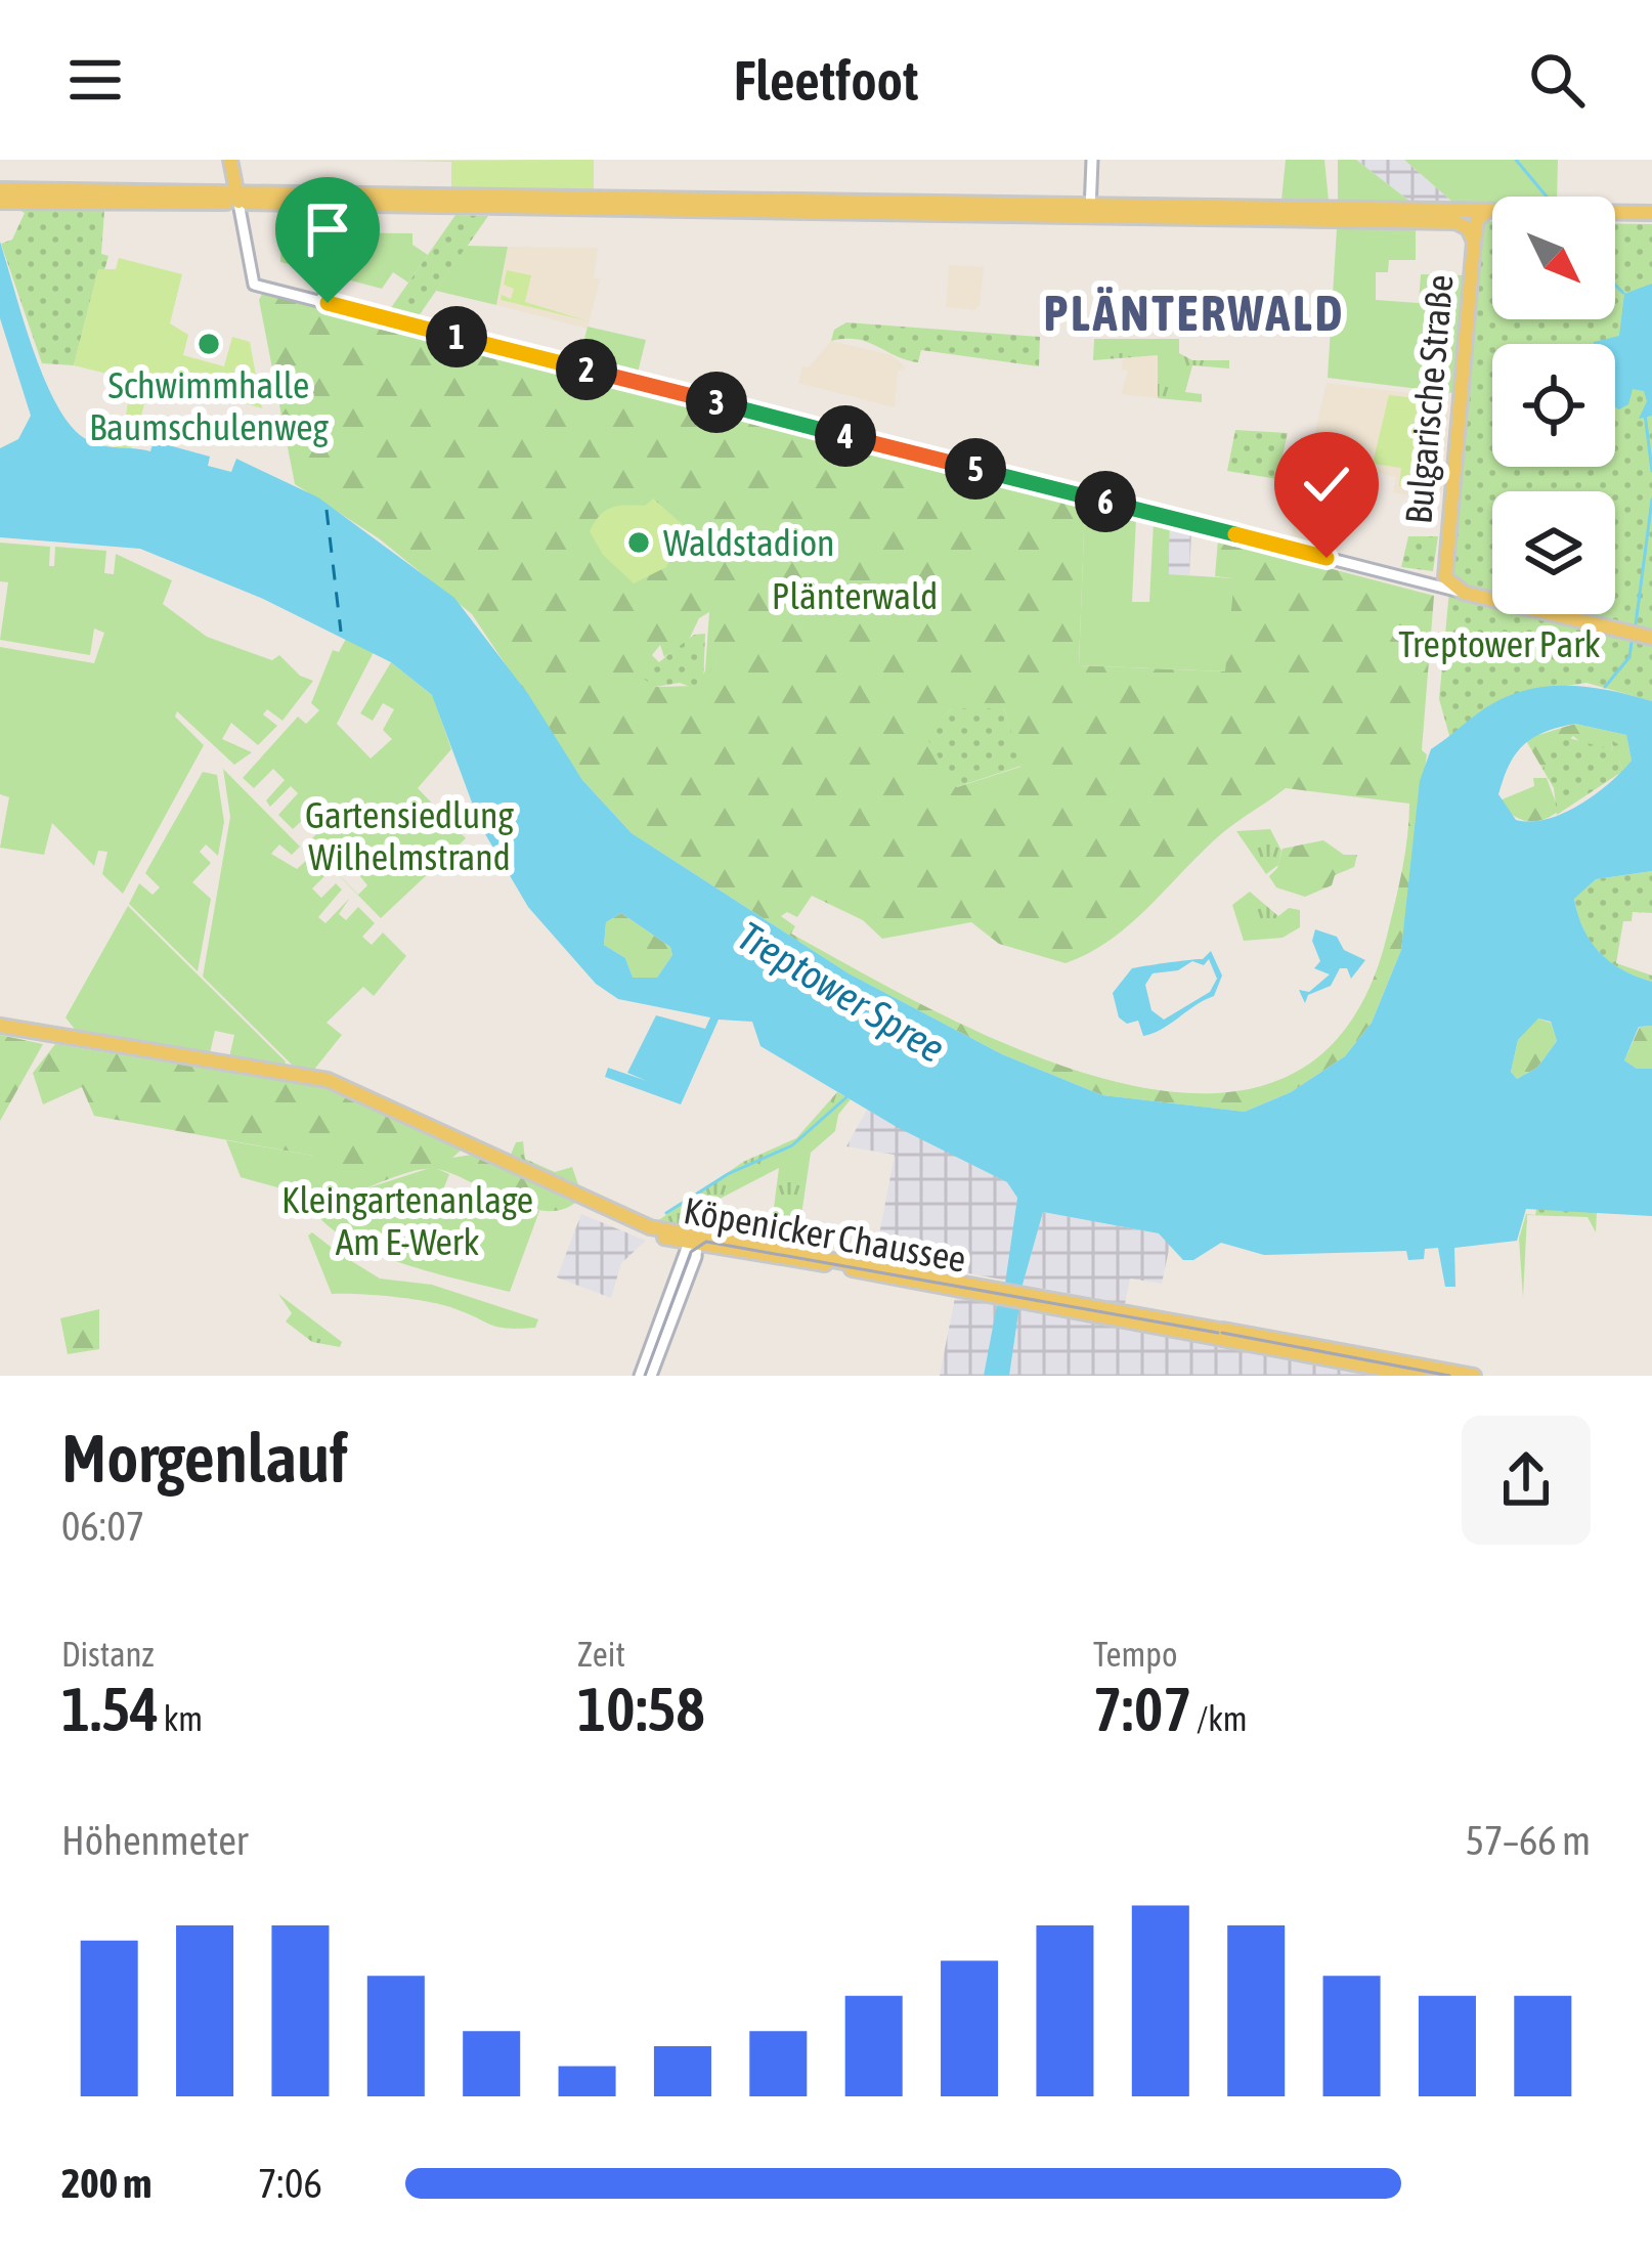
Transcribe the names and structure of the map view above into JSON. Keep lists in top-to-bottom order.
{
  "streets": {
    "main road": ["Bulgarische Straße", "Köpenicker Chaussee"]
  },
  "districts": ["PLÄNTERWALD"],
  "water": ["Treptower Spree"],
  "parks": [
    "Plänterwald",
    "Treptower Park",
    "Gartensiedlung Wilhelmstrand",
    "Kleingartenanlage Am E-Werk"
  ],
  "places": ["Schwimmhalle Baumschulenweg", "Waldstadion"],
  "north": "bottom right",
  "page": {
    "header": "Fleetfoot",
    "pins": [
      "1",
      "2",
      "3",
      "4",
      "5",
      "6"
    ],
    "heading": ["Morgenlauf", "06:07"],
    "stats": [
      ["Distanz", "1.54 km"],
      ["Zeit", "10:58"],
      ["Tempo", "7:07 /km"]
    ],
    "chart": ["Höhenmeter", "57–66 m"],
    "list": [
      {
        "name": "200 m",
        "note": "7:06"
      }
    ]
  }
}
